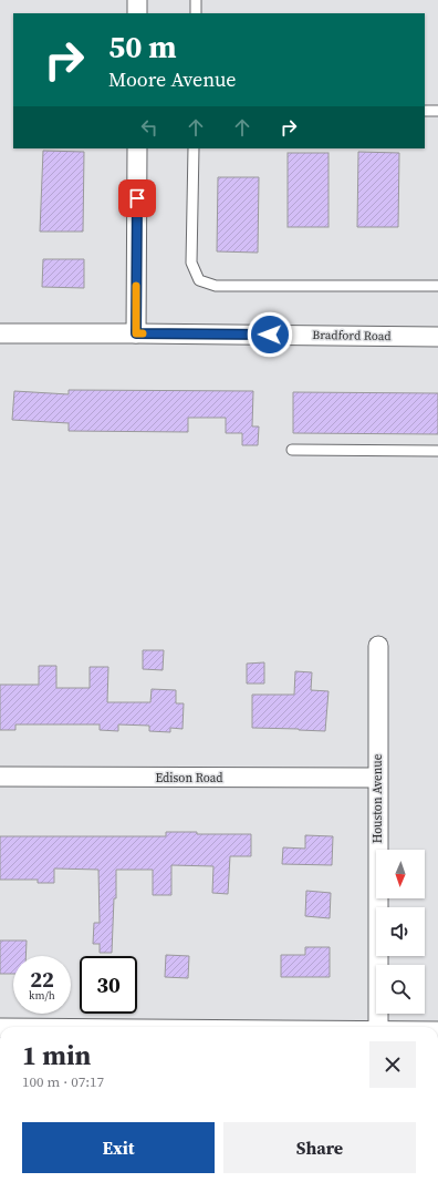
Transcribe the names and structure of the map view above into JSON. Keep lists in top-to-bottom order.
{
  "streets": {
    "street": ["Bradford Road", "Edison Road", "Houston Avenue"]
  },
  "crossings": [
    ["Edison Road", "Houston Avenue"]
  ],
  "north": "bottom",
  "page": {
    "turn": ["50 m", "Moore Avenue"],
    "speed": "22 km/h",
    "limit": "30",
    "heading": ["1 min", "100 m · 07:17"],
    "buttons": ["Exit", "Share"]
  }
}
